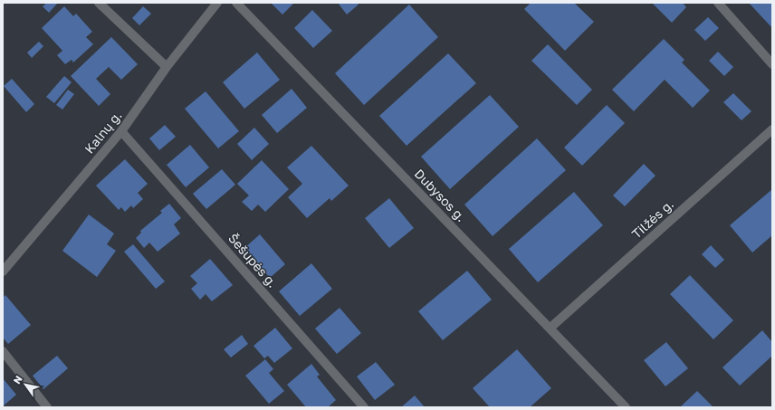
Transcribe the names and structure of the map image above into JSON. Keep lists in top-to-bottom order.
{
  "streets": {
    "street": [
      "Kalnų g.",
      "Dubysos g.",
      "Tilžės g.",
      "Šešupės g."
    ]
  },
  "crossings": [
    ["Kalnų g.", "Šešupės g."],
    ["Dubysos g.", "Tilžės g."]
  ],
  "north": "top left"
}
